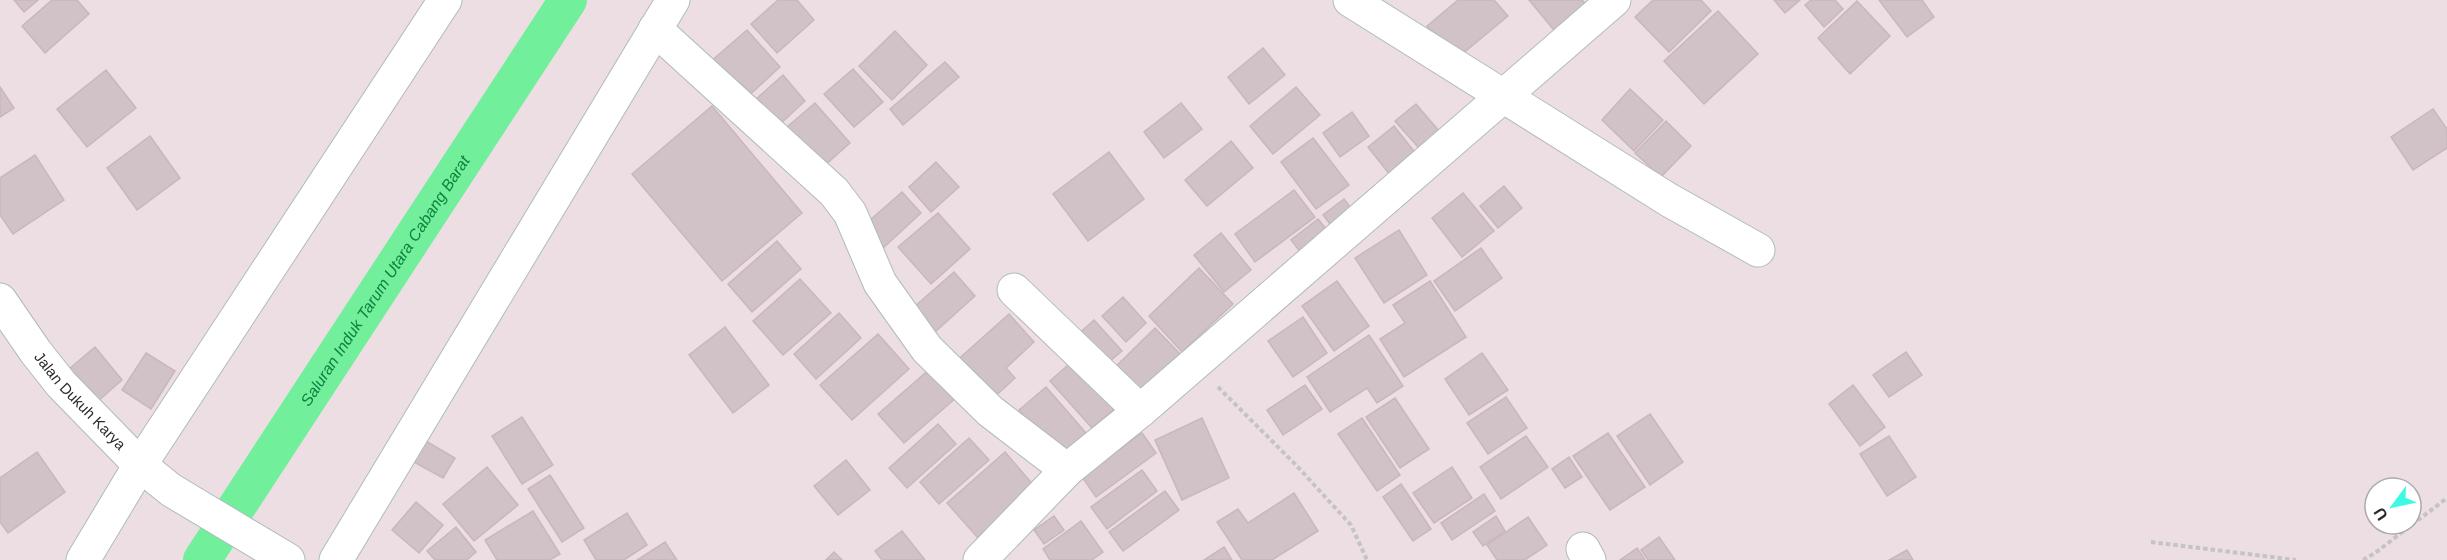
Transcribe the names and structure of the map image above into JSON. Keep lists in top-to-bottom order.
{
  "streets": {
    "street": ["Jalan Dukuh Karya"]
  },
  "water": ["Saluran Induk Tarum Utara Cabang Barat"],
  "north": "bottom left"
}
